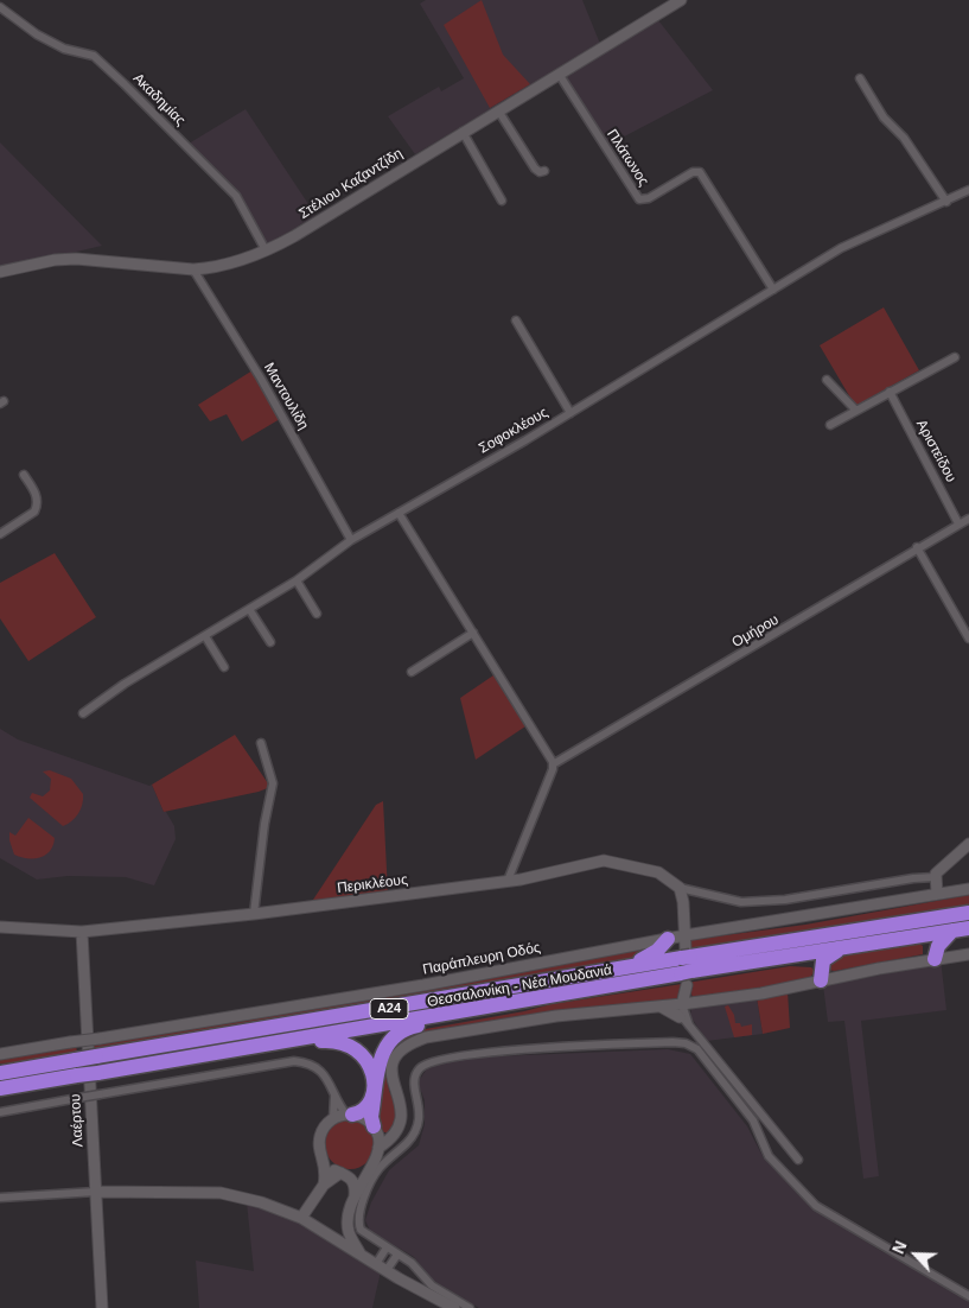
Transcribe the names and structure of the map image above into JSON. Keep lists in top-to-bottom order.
{
  "streets": {
    "highway": ["Θεσσαλονίκη - Νέα Μουδανιά", "Α24"],
    "street": [
      "Ακαδημίας",
      "Πλάτωνος",
      "Στέλιου Καζαντζίδη",
      "Μαντουλίδη",
      "Σοφοκλέους",
      "Αριστείδου",
      "Ομήρου",
      "Περικλέους",
      "Παράπλευρη Οδός",
      "Λαέρτου"
    ]
  },
  "crossings": [
    ["Ακαδημίας", "Στέλιου Καζαντζίδη"],
    ["Πλάτωνος", "Στέλιου Καζαντζίδη"],
    ["Πλάτωνος", "Σοφοκλέους"],
    ["Στέλιου Καζαντζίδη", "Μαντουλίδη"],
    ["Μαντουλίδη", "Σοφοκλέους"],
    ["Αριστείδου", "Ομήρου"],
    ["Περικλέους", "Λαέρτου"]
  ],
  "north": "top left"
}
